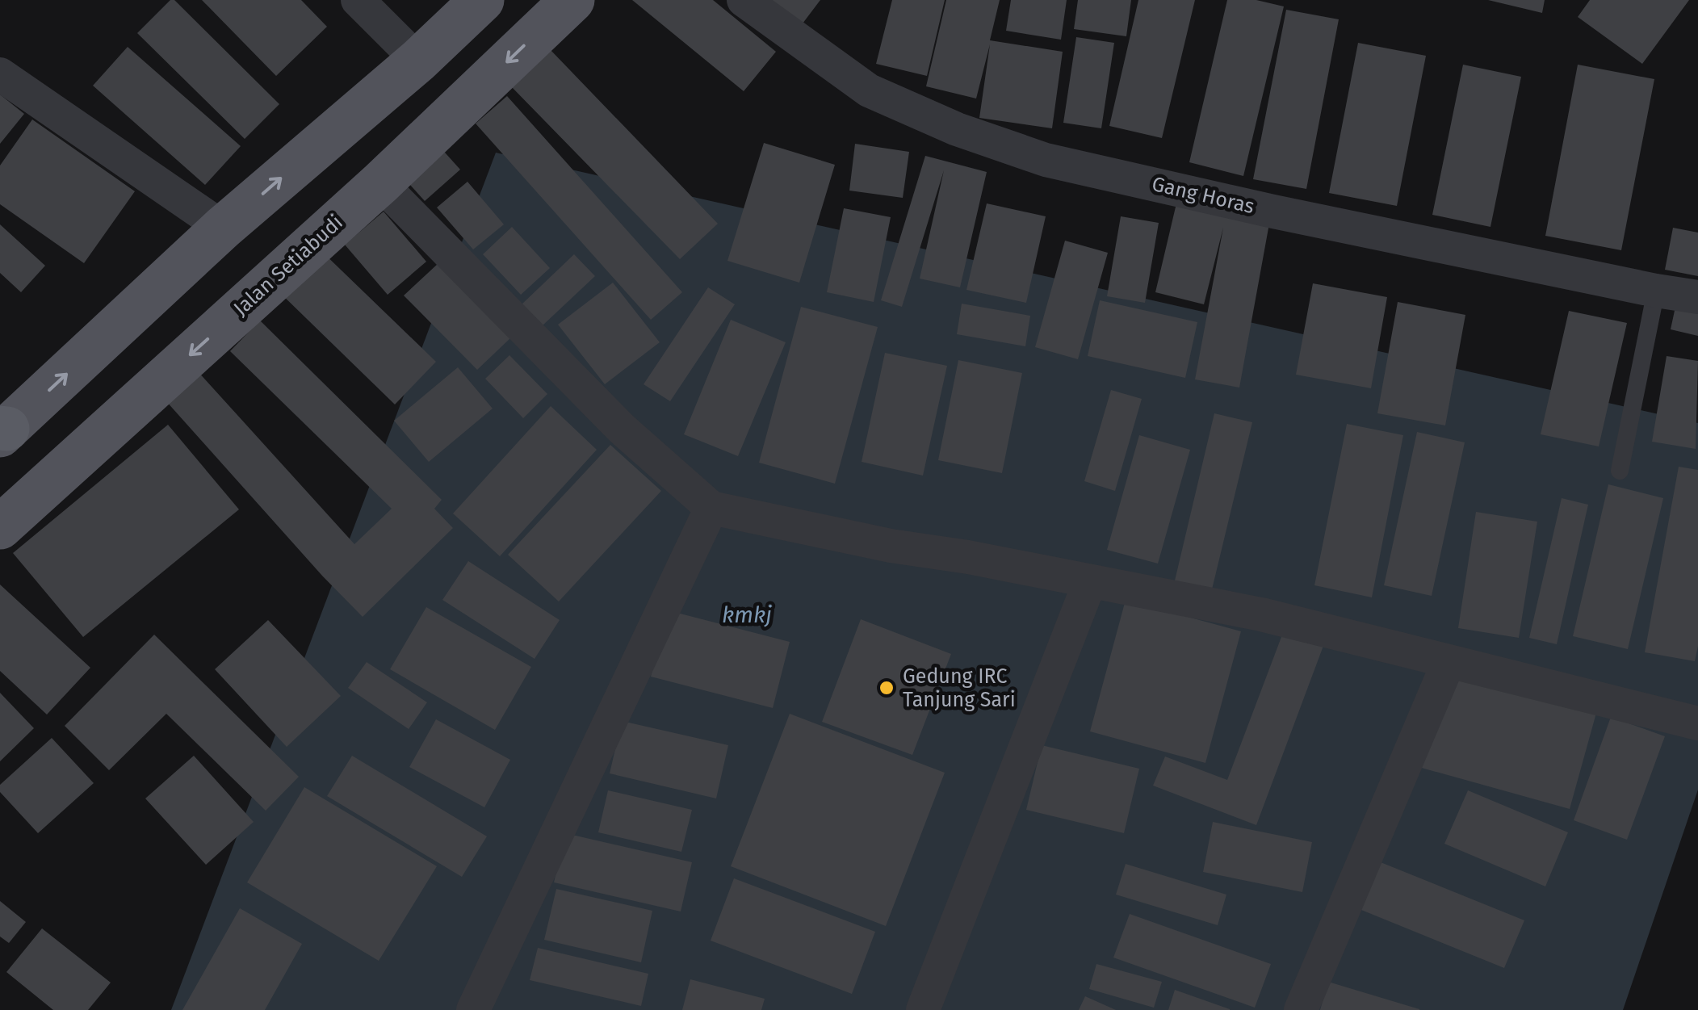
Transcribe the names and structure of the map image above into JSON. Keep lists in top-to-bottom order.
{
  "streets": {
    "main road": ["Jalan Setiabudi"],
    "street": ["Gang Horas"]
  },
  "water": ["kmkj"],
  "places": ["Gedung IRC Tanjung Sari"]
}
